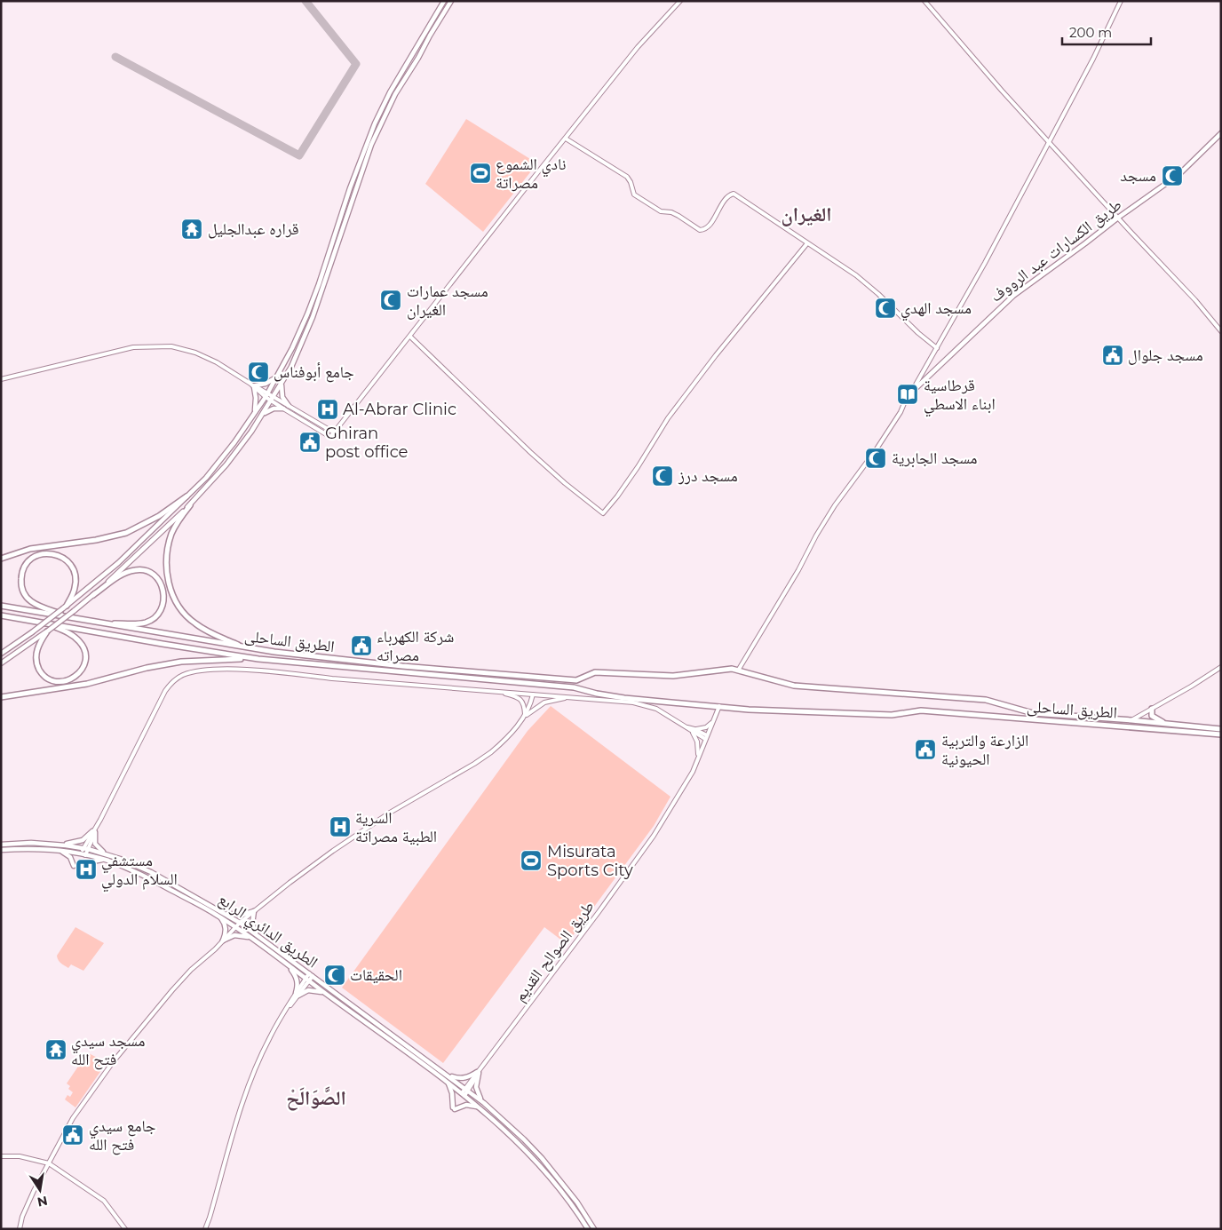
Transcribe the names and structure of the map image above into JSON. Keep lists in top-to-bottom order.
{
  "streets": {
    "highway": ["الطريق الساحلى"],
    "main road": ["طريق الكسارات عبد الرووف", "الطريق الدائري الرابع"],
    "street": ["طريق الصوالح القديم"]
  },
  "crossings": [
    ["الطريق الساحلى", "طريق الصوالح القديم"],
    ["الطريق الدائري الرابع", "طريق الصوالح القديم"]
  ],
  "districts": ["الغيران", "الصَّوَالَحْ"],
  "places": {
    "sports": ["نادي الشموع مصراتة", "Misurata Sports City"],
    "mosque": [
      "مسجد",
      "مسجد عمارات الغيران",
      "مسجد الهدي",
      "جامع أبوفناس",
      "مسجد الجابرية",
      "مسجد درز",
      "الحقيقات"
    ],
    "temple": ["قراره عبدالجليل", "مسجد سيدي فتح الله"],
    "public building": [
      "مسجد جلوال",
      "Ghiran post office",
      "شركة الكهرباء مصراته",
      "الزارعة والتربية الحيونية",
      "جامع سيدي فتح الله"
    ],
    "library": ["قرطاسية ابناء الاسطي"],
    "hospital": ["Al-Abrar Clinic", "السرية الطبية مصراتة", "مستشفي السلام الدولي"]
  },
  "scale_bar": "200 m",
  "north": "bottom"
}
